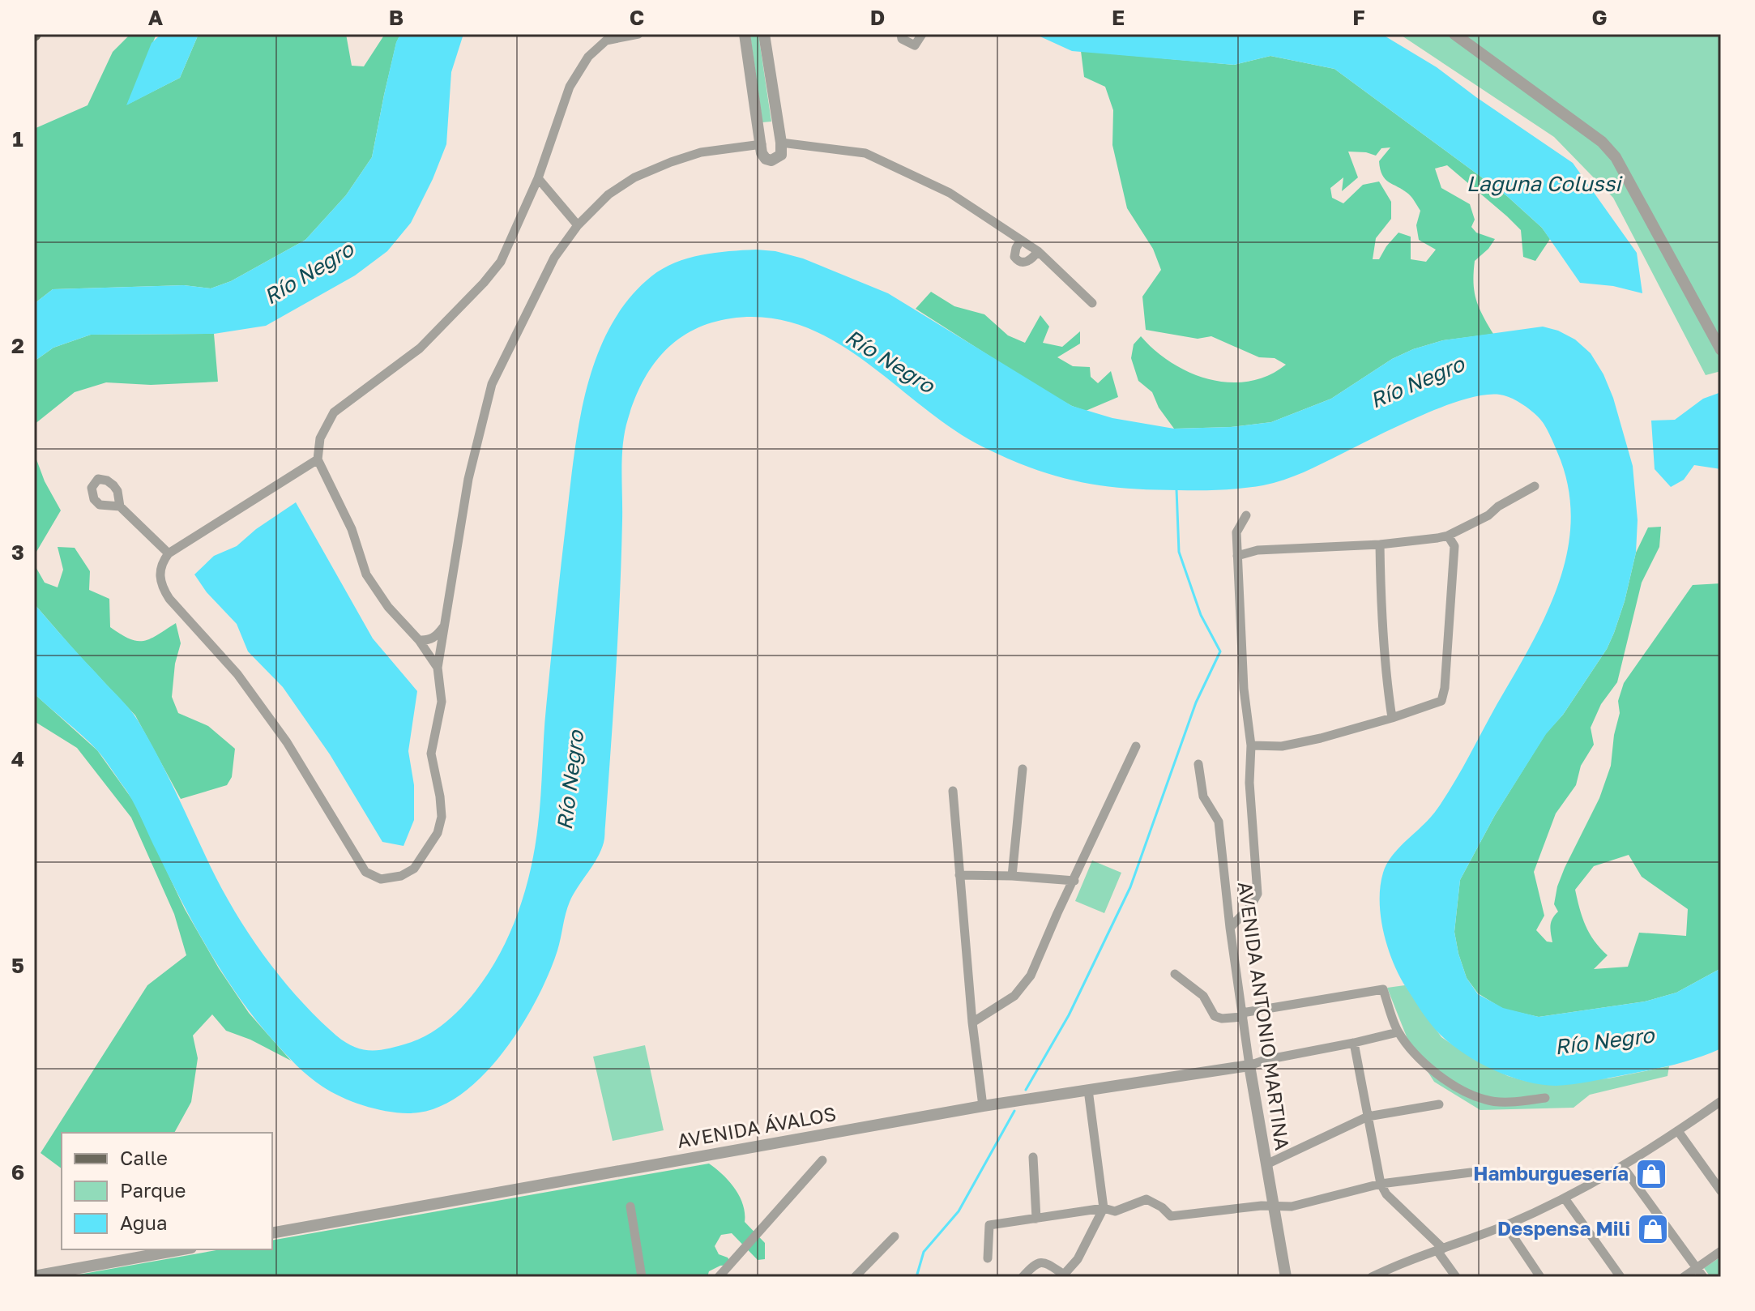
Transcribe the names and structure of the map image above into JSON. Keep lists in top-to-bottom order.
{
  "streets": {
    "street": ["AVENIDA ANTONIO MARTINA", "AVENIDA ÁVALOS"]
  },
  "crossings": [
    ["AVENIDA ANTONIO MARTINA", "AVENIDA ÁVALOS"]
  ],
  "water": ["Laguna Colussi", "Río Negro"],
  "places": {
    "shop": ["Hamburguesería", "Despensa Mili"]
  },
  "legend": ["Calle", "Parque", "Agua"],
  "grid": {
    "columns": [
      "A",
      "B",
      "C",
      "D",
      "E",
      "F",
      "G"
    ],
    "rows": [
      "1",
      "2",
      "3",
      "4",
      "5",
      "6"
    ]
  }
}
